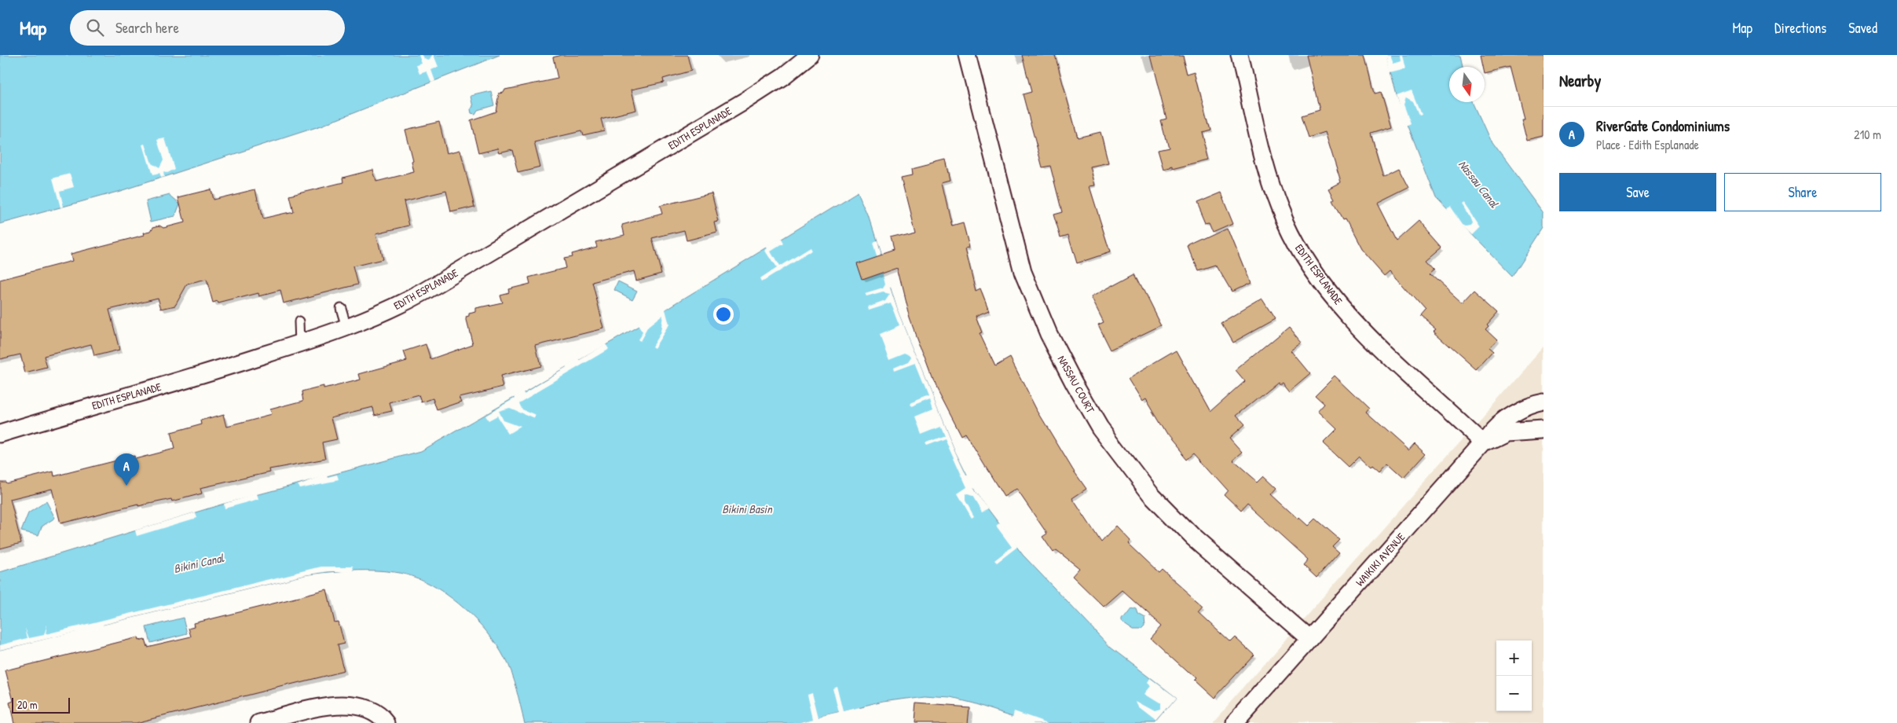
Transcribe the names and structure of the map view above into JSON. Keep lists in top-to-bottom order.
{
  "streets": {
    "street": ["EDITH ESPLANADE", "NASSAU COURT", "WAIKIKI AVENUE"]
  },
  "crossings": [
    ["EDITH ESPLANADE", "WAIKIKI AVENUE"],
    ["NASSAU COURT", "WAIKIKI AVENUE"]
  ],
  "water": ["Nassau Canal", "Bikini Basin", "Bikini Canal"],
  "scale_bar": "20 m",
  "north": "bottom",
  "page": {
    "header": "Map",
    "search": "Search here",
    "nav": ["Map", "Directions", "Saved"],
    "heading": "Nearby",
    "list": [
      {
        "mark": "A",
        "name": "RiverGate Condominiums",
        "note": "Place · Edith Esplanade",
        "value": "210 m"
      }
    ],
    "buttons": ["Save", "Share"],
    "pins": "A",
    "map_buttons": ["+", "−"],
    "scale": "20 m"
  }
}
